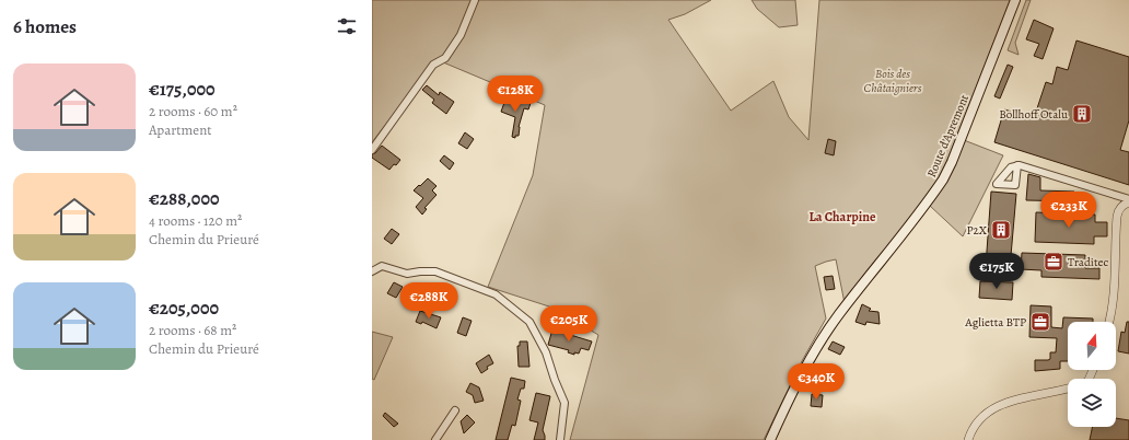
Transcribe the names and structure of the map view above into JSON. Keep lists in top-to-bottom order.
{
  "streets": {
    "main road": ["Route d'Apremont"]
  },
  "districts": ["La Charpine"],
  "parks": ["Bois des Châtaigniers"],
  "places": {
    "building": ["Bollhoff Otalu", "P2X"],
    "office": ["Traditec", "Aglietta BTP"]
  },
  "north": "top",
  "page": {
    "heading": "6 homes",
    "list": [
      {
        "name": "€175,000",
        "note": "2 rooms · 60 m² · Apartment"
      },
      {
        "name": "€288,000",
        "note": "4 rooms · 120 m² · Chemin du Prieuré"
      },
      {
        "name": "€205,000",
        "note": "2 rooms · 68 m² · Chemin du Prieuré"
      }
    ],
    "price": [
      "€128K",
      "€233K",
      "€175K",
      "€288K",
      "€205K",
      "€340K"
    ]
  }
}
